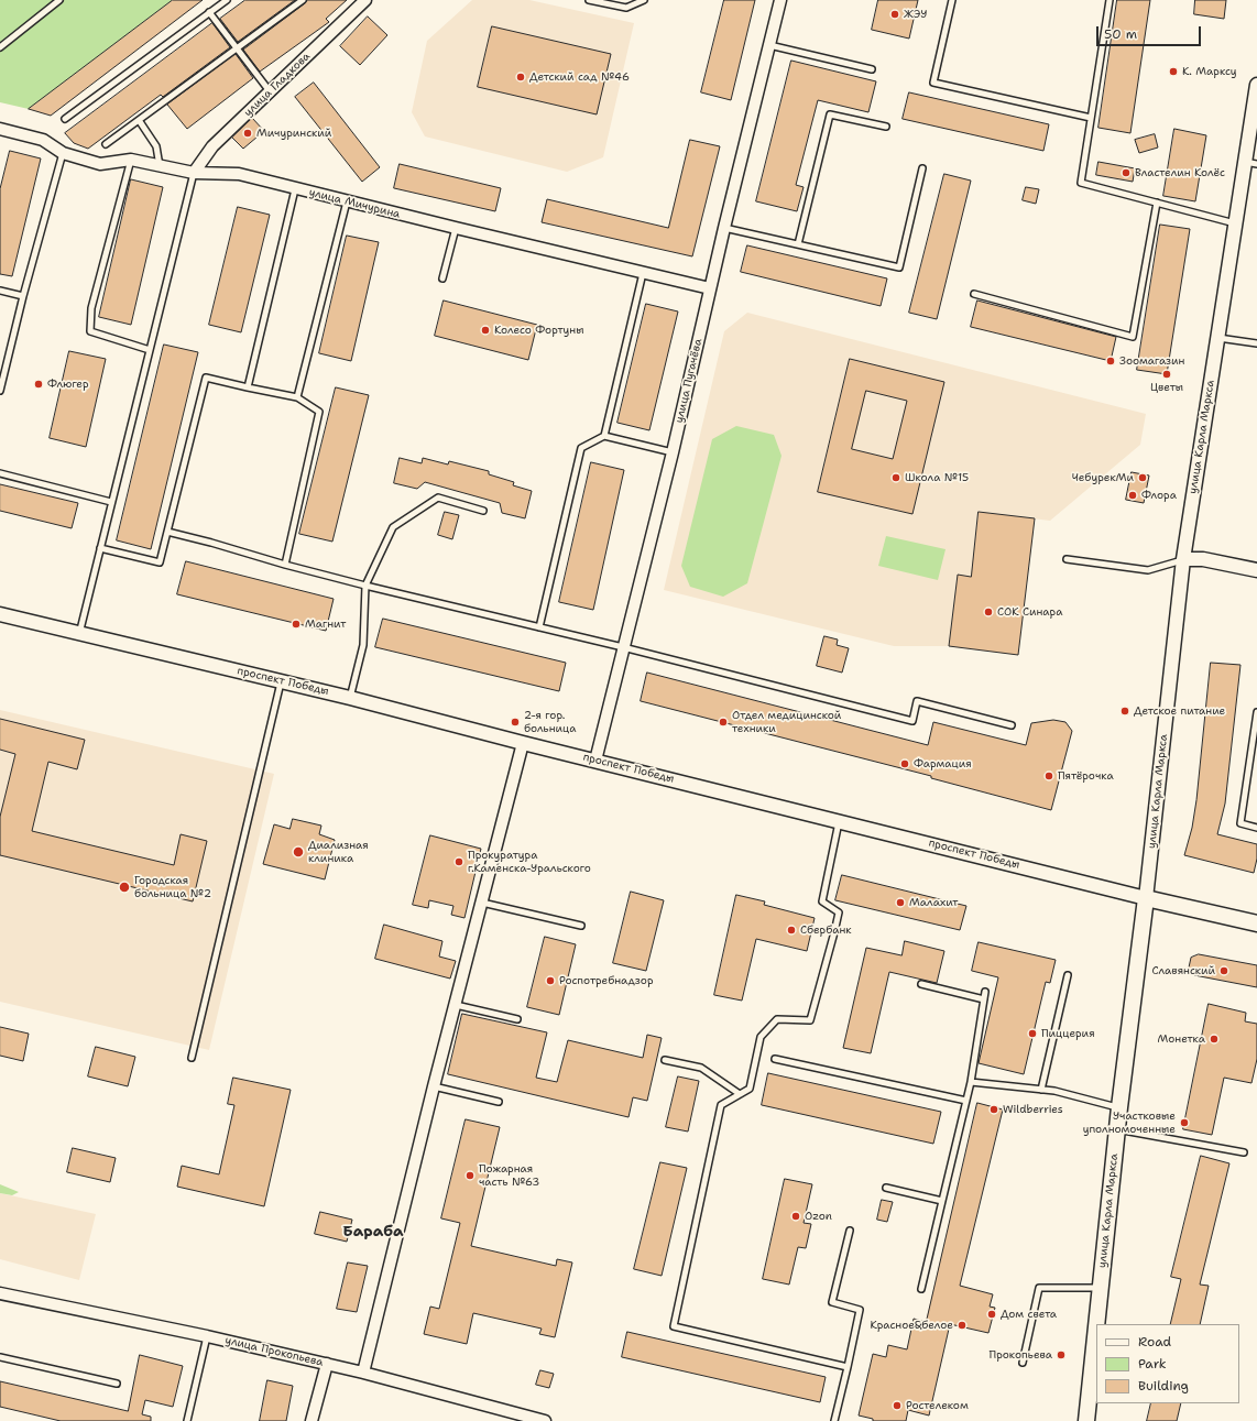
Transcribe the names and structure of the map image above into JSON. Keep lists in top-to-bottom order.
{
  "streets": {
    "main road": ["улица Карла Маркса", "проспект Победы"],
    "street": [
      "улица Гладкова",
      "улица Мичурина",
      "улица Пугачёва",
      "улица Прокопьева"
    ]
  },
  "crossings": [
    ["улица Гладкова", "улица Мичурина"],
    ["улица Мичурина", "улица Пугачёва"],
    ["улица Пугачёва", "проспект Победы"],
    ["улица Карла Маркса", "проспект Победы"]
  ],
  "districts": ["Бараба"],
  "places": [
    "ЖЭУ",
    "К. Марксу",
    "Детский сад №46",
    "Мичуринский",
    "Властелин Колёс",
    "Колесо Фортуны",
    "Зоомагазин",
    "Цветы",
    "Флюгер",
    "Школа №15",
    "ЧебурекМи",
    "Флора",
    "СОК Синара",
    "Магнит",
    "Детское питание",
    "2-я гор. больница",
    "Отдел медицинской техники",
    "Фармация",
    "Пятёрочка",
    "Диализная клиника",
    "Прокуратура г.Каменска-Уральского",
    "Городская больница №2",
    "Малахит",
    "Сбербанк",
    "Славянский",
    "Роспотребнадзор",
    "Пиццерия",
    "Монетка",
    "Wildberries",
    "Участковые уполномоченные",
    "Пожарная часть №63",
    "Ozon",
    "Дом света",
    "Красное&белое",
    "Прокопьева",
    "Ростелеком"
  ],
  "legend": ["Road", "Park", "Building"],
  "scale_bar": "50 m"
}
